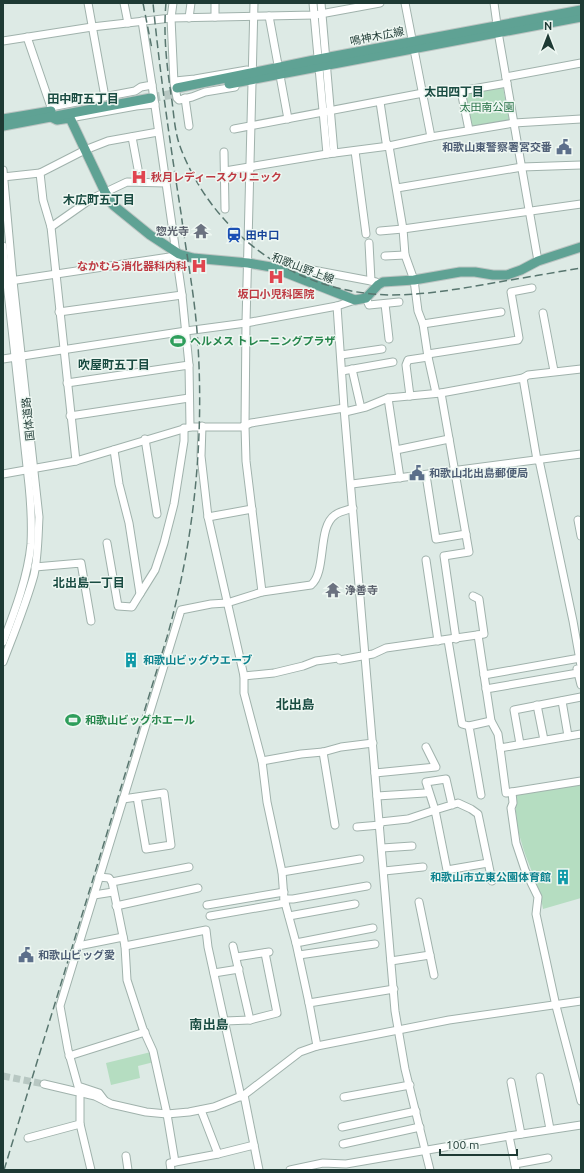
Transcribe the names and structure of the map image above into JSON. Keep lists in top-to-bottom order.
{
  "streets": {
    "main road": ["鳴神木広線", "和歌山野上線"],
    "street": ["国体道路"]
  },
  "districts": [
    "太田四丁目",
    "田中町五丁目",
    "木広町五丁目",
    "吹屋町五丁目",
    "北出島一丁目",
    "北出島",
    "南出島"
  ],
  "parks": ["太田南公園"],
  "places": {
    "public building": ["和歌山東警察署宮交番", "和歌山北出島郵便局", "和歌山ビッグ愛"],
    "hospital": ["秋月レディースクリニック", "なかむら消化器科内科", "坂口小児科医院"],
    "temple": ["惣光寺", "浄善寺"],
    "station": ["田中口"],
    "sports": ["ヘルメス トレーニングプラザ", "和歌山ビッグホエール"],
    "building": ["和歌山ビッグウエーブ", "和歌山市立東公園体育館"]
  },
  "scale_bar": "100 m",
  "north": "top"
}
